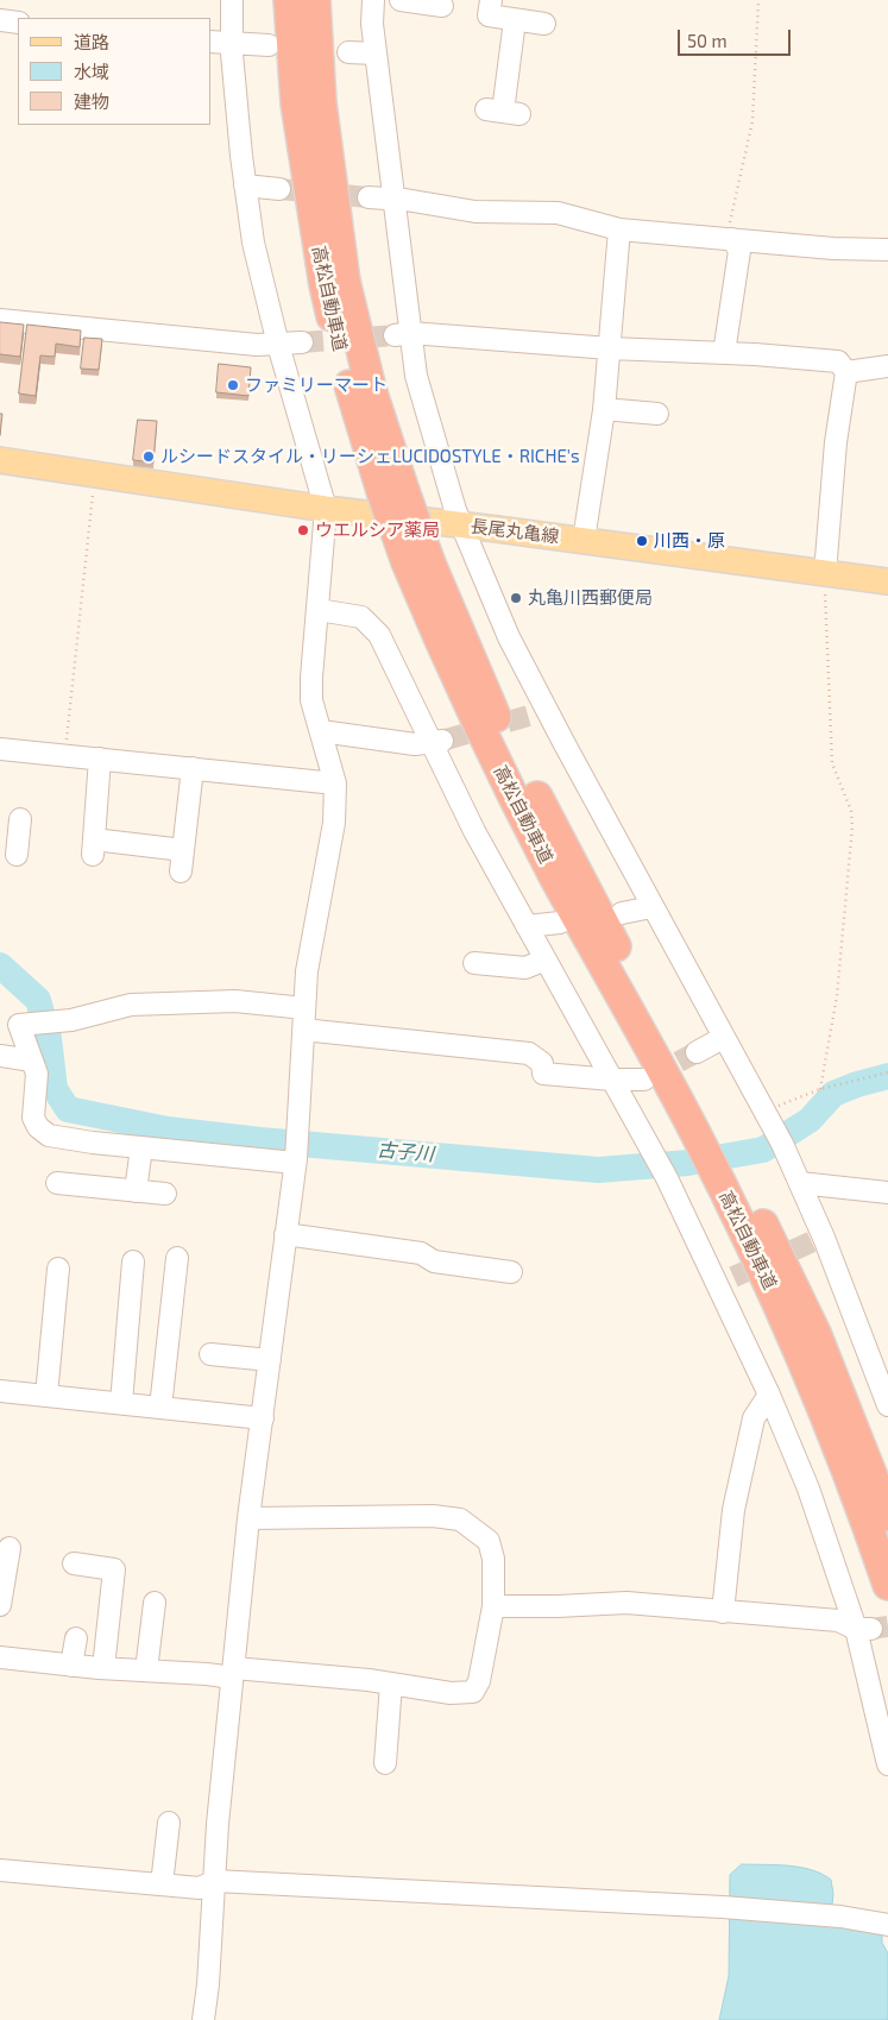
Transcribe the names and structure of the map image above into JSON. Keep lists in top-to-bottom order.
{
  "streets": {
    "highway": ["高松自動車道"],
    "main road": ["長尾丸亀線"]
  },
  "water": ["古子川"],
  "places": [
    "ファミリーマート",
    "ルシードスタイル・リーシェLUCIDOSTYLE・RICHE's",
    "ウエルシア薬局",
    "川西・原",
    "丸亀川西郵便局"
  ],
  "legend": ["道路", "水域", "建物"],
  "scale_bar": "50 m"
}
